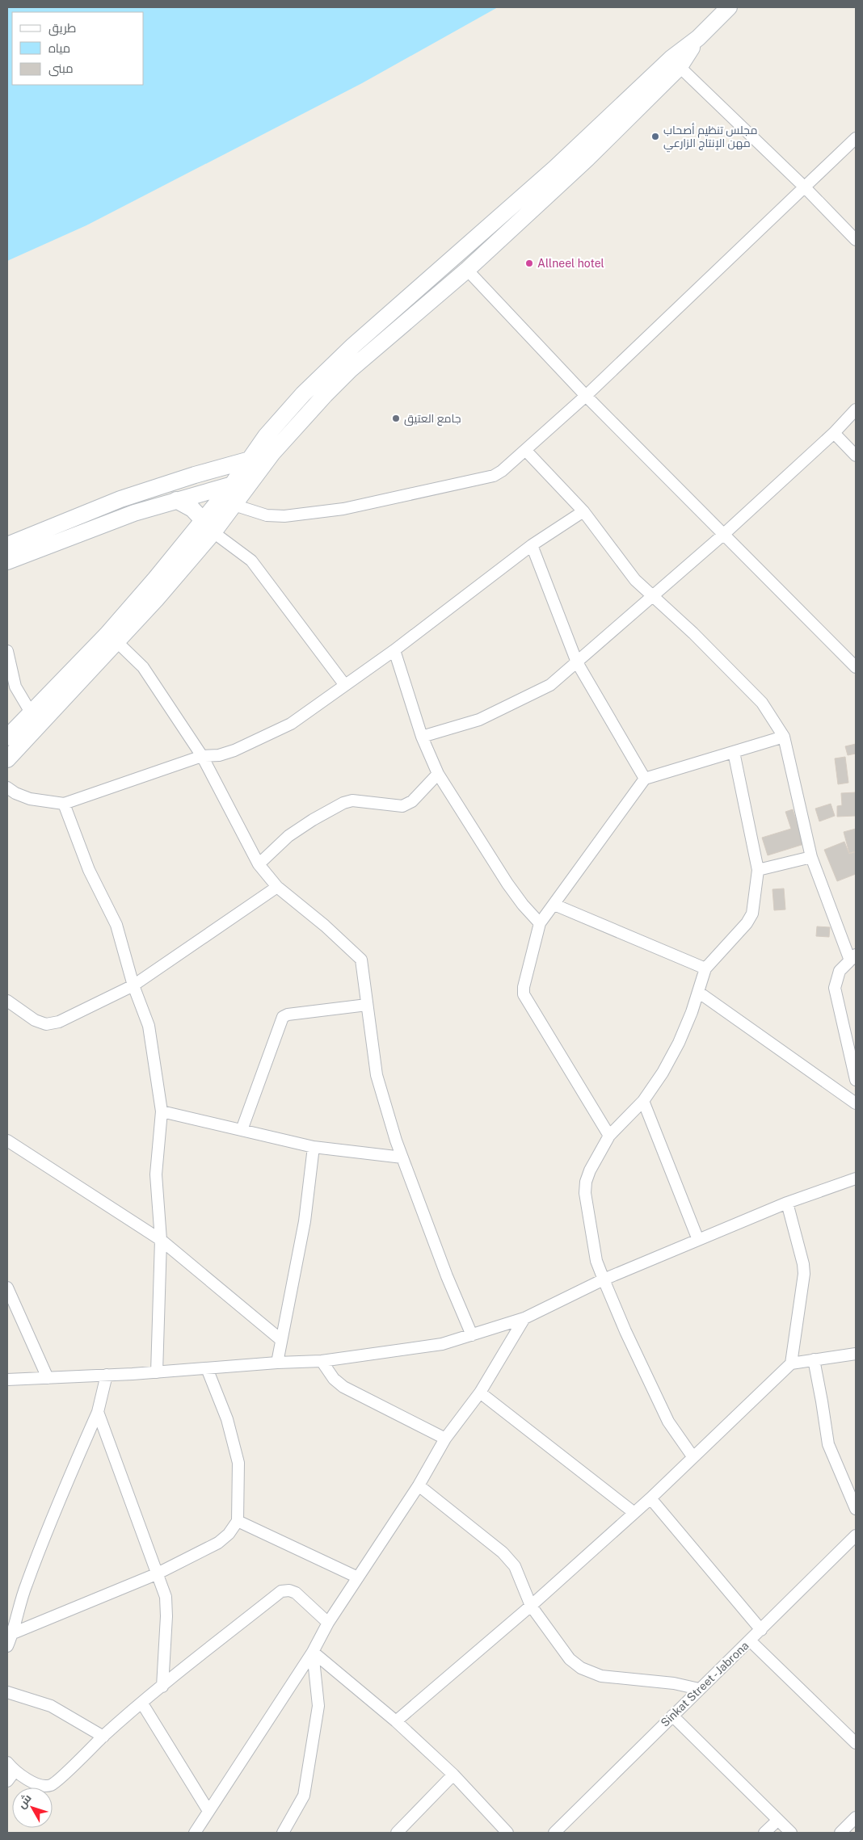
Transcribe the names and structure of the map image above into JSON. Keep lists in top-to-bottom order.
{
  "streets": {
    "street": ["Sinkat Street - Jabrona"]
  },
  "places": ["مجلس تنظيم أصحاب مهن الإنتاج الزارعي", "Allneel hotel", "جامع العتيق"],
  "legend": ["طريق", "مياه", "مبنى"],
  "north": "top left"
}
